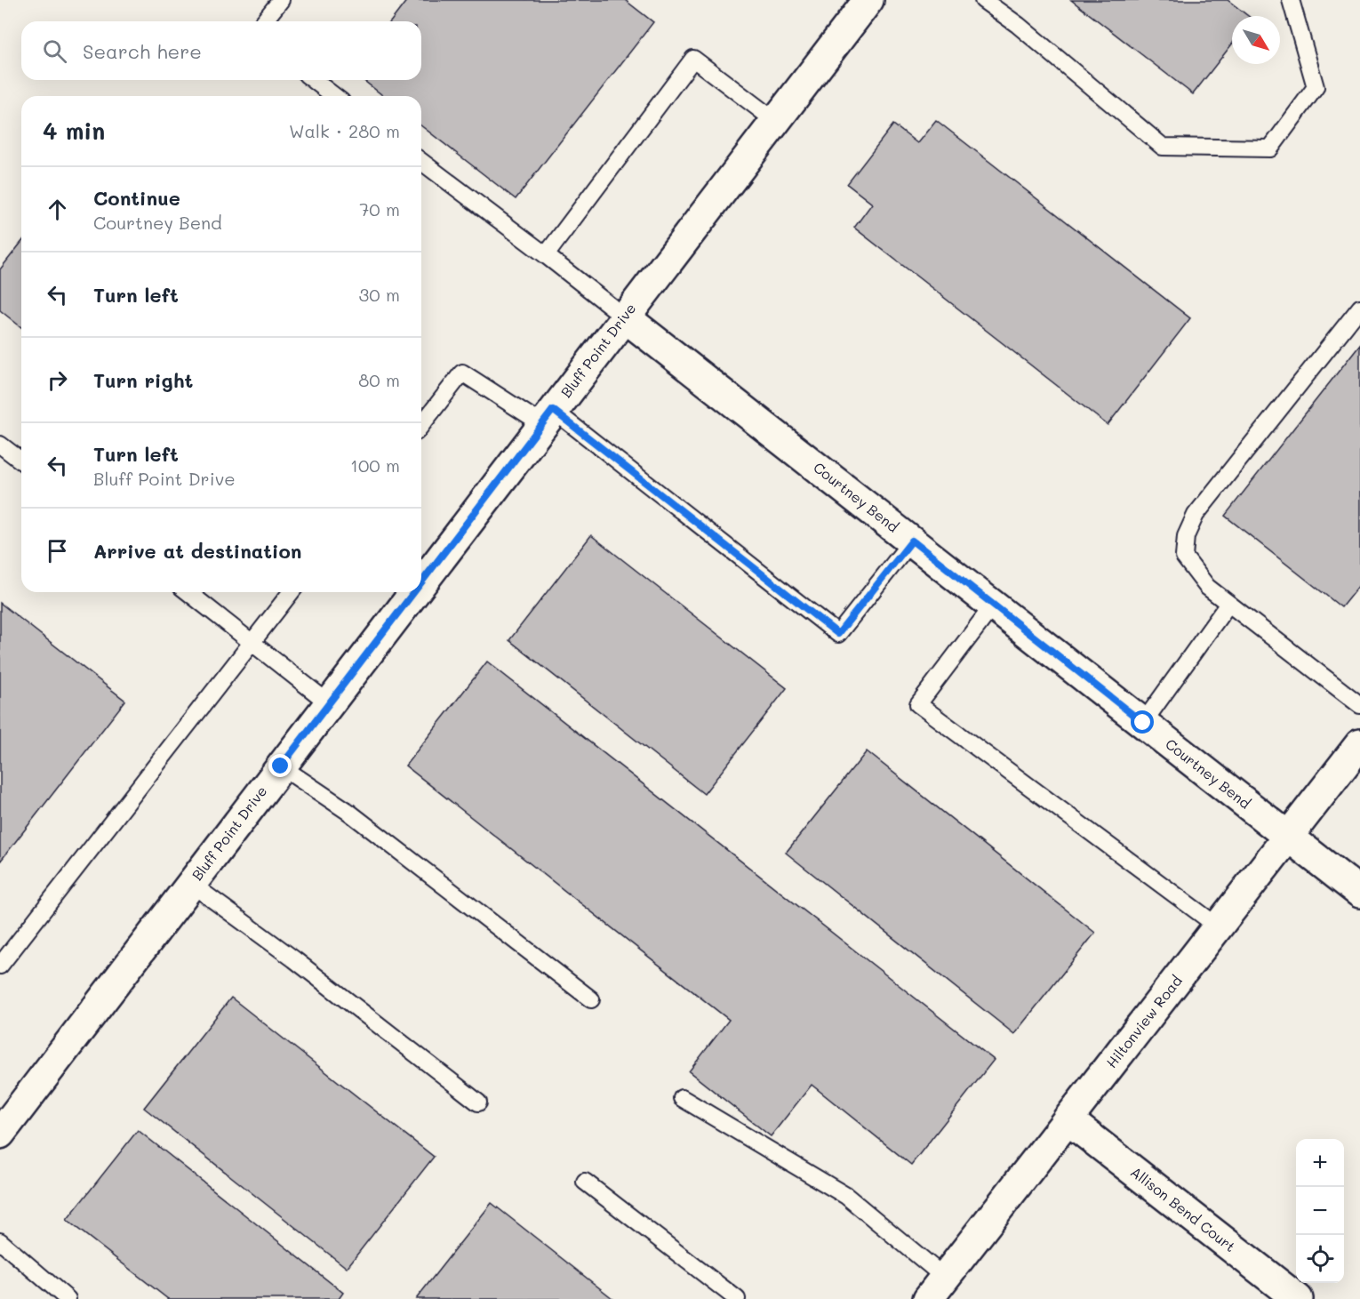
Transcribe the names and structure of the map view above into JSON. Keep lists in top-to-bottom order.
{
  "streets": {
    "street": [
      "Bluff Point Drive",
      "Courtney Bend",
      "Hiltonview Road",
      "Allison Bend Court"
    ]
  },
  "crossings": [
    ["Bluff Point Drive", "Courtney Bend"],
    ["Courtney Bend", "Hiltonview Road"],
    ["Hiltonview Road", "Allison Bend Court"]
  ],
  "north": "bottom right",
  "page": {
    "search": "Search here",
    "heading": ["4 min", "Walk · 280 m"],
    "list": [
      ["Continue", "Courtney Bend", "70 m"],
      ["Turn left", "30 m"],
      ["Turn right", "80 m"],
      ["Turn left", "Bluff Point Drive", "100 m"],
      "Arrive at destination"
    ],
    "map_buttons": ["+", "−"]
  }
}
